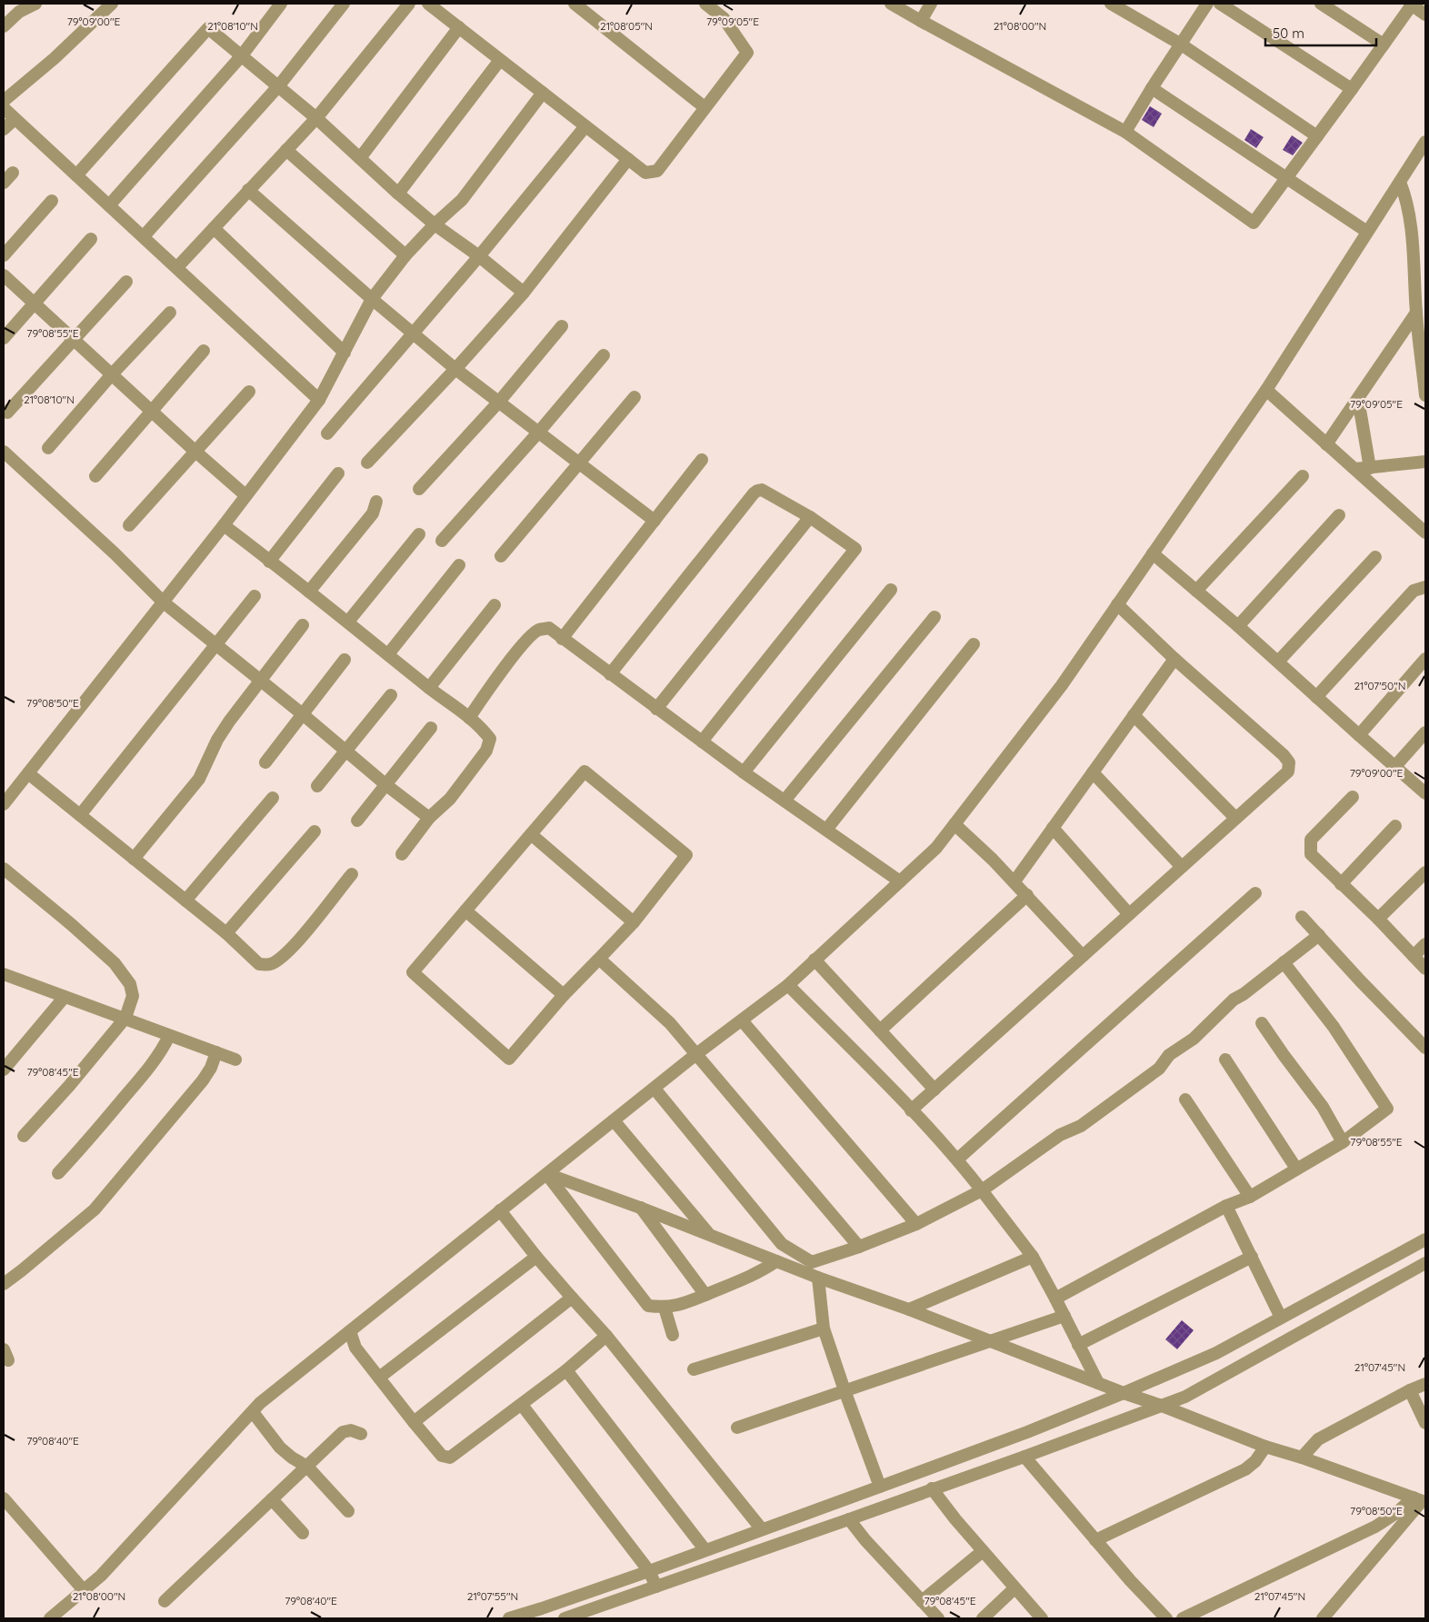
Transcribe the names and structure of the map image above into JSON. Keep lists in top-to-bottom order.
{
  "scale_bar": "50 m",
  "coordinates": [
    "79°09'00\"E",
    "79°09'05\"E",
    "21°08'10\"N",
    "21°08'05\"N",
    "21°08'00\"N",
    "79°08'55\"E",
    "21°07'50\"N",
    "79°08'50\"E",
    "79°08'45\"E",
    "21°07'45\"N",
    "79°08'40\"E",
    "21°07'55\"N"
  ]
}
